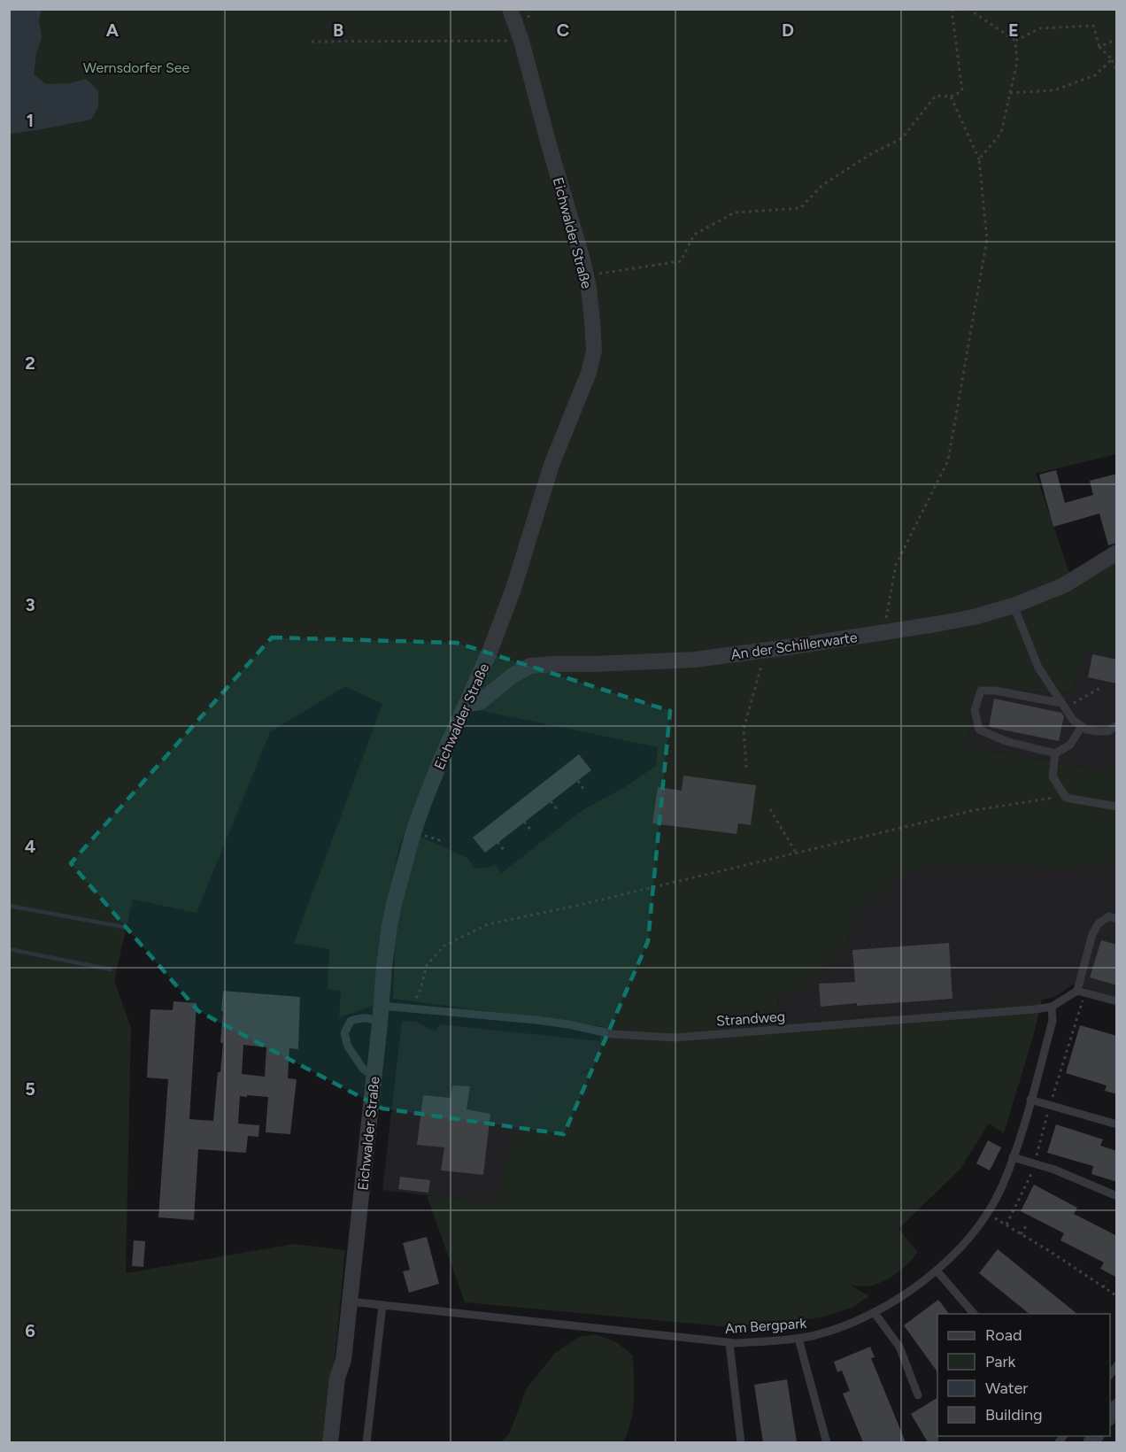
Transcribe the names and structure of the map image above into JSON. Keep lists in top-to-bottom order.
{
  "streets": {
    "street": ["Eichwalder Straße", "An der Schillerwarte"],
    "lane": ["Strandweg", "Am Bergpark"]
  },
  "crossings": [
    ["Eichwalder Straße", "An der Schillerwarte"],
    ["Eichwalder Straße", "Strandweg"],
    ["Eichwalder Straße", "Am Bergpark"],
    ["Strandweg", "Am Bergpark"]
  ],
  "parks": ["Wernsdorfer See"],
  "legend": [
    "Road",
    "Park",
    "Water",
    "Building"
  ],
  "grid": {
    "columns": [
      "A",
      "B",
      "C",
      "D",
      "E"
    ],
    "rows": [
      "1",
      "2",
      "3",
      "4",
      "5",
      "6"
    ]
  }
}
